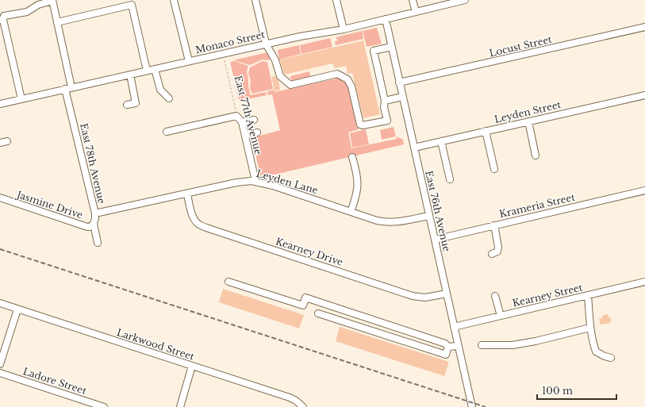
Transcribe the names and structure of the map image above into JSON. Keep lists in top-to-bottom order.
{
  "streets": {
    "street": [
      "Monaco Street",
      "Locust Street",
      "Leyden Street",
      "East 77th Avenue",
      "East 78th Avenue",
      "Leyden Lane",
      "Jasmine Drive",
      "Krameria Street",
      "East 76th Avenue",
      "Kearney Drive",
      "Kearney Street",
      "Larkwood Street",
      "Ladore Street"
    ]
  },
  "crossings": [
    ["Monaco Street", "East 77th Avenue"],
    ["Monaco Street", "East 78th Avenue"],
    ["Monaco Street", "East 76th Avenue"],
    ["Locust Street", "East 76th Avenue"],
    ["Leyden Street", "East 76th Avenue"],
    ["East 77th Avenue", "Leyden Lane"],
    ["East 78th Avenue", "Leyden Lane"],
    ["East 78th Avenue", "Jasmine Drive"],
    ["Leyden Lane", "East 76th Avenue"],
    ["Leyden Lane", "Kearney Drive"],
    ["Krameria Street", "East 76th Avenue"],
    ["East 76th Avenue", "Kearney Drive"],
    ["East 76th Avenue", "Kearney Street"]
  ],
  "scale_bar": "100 m"
}
